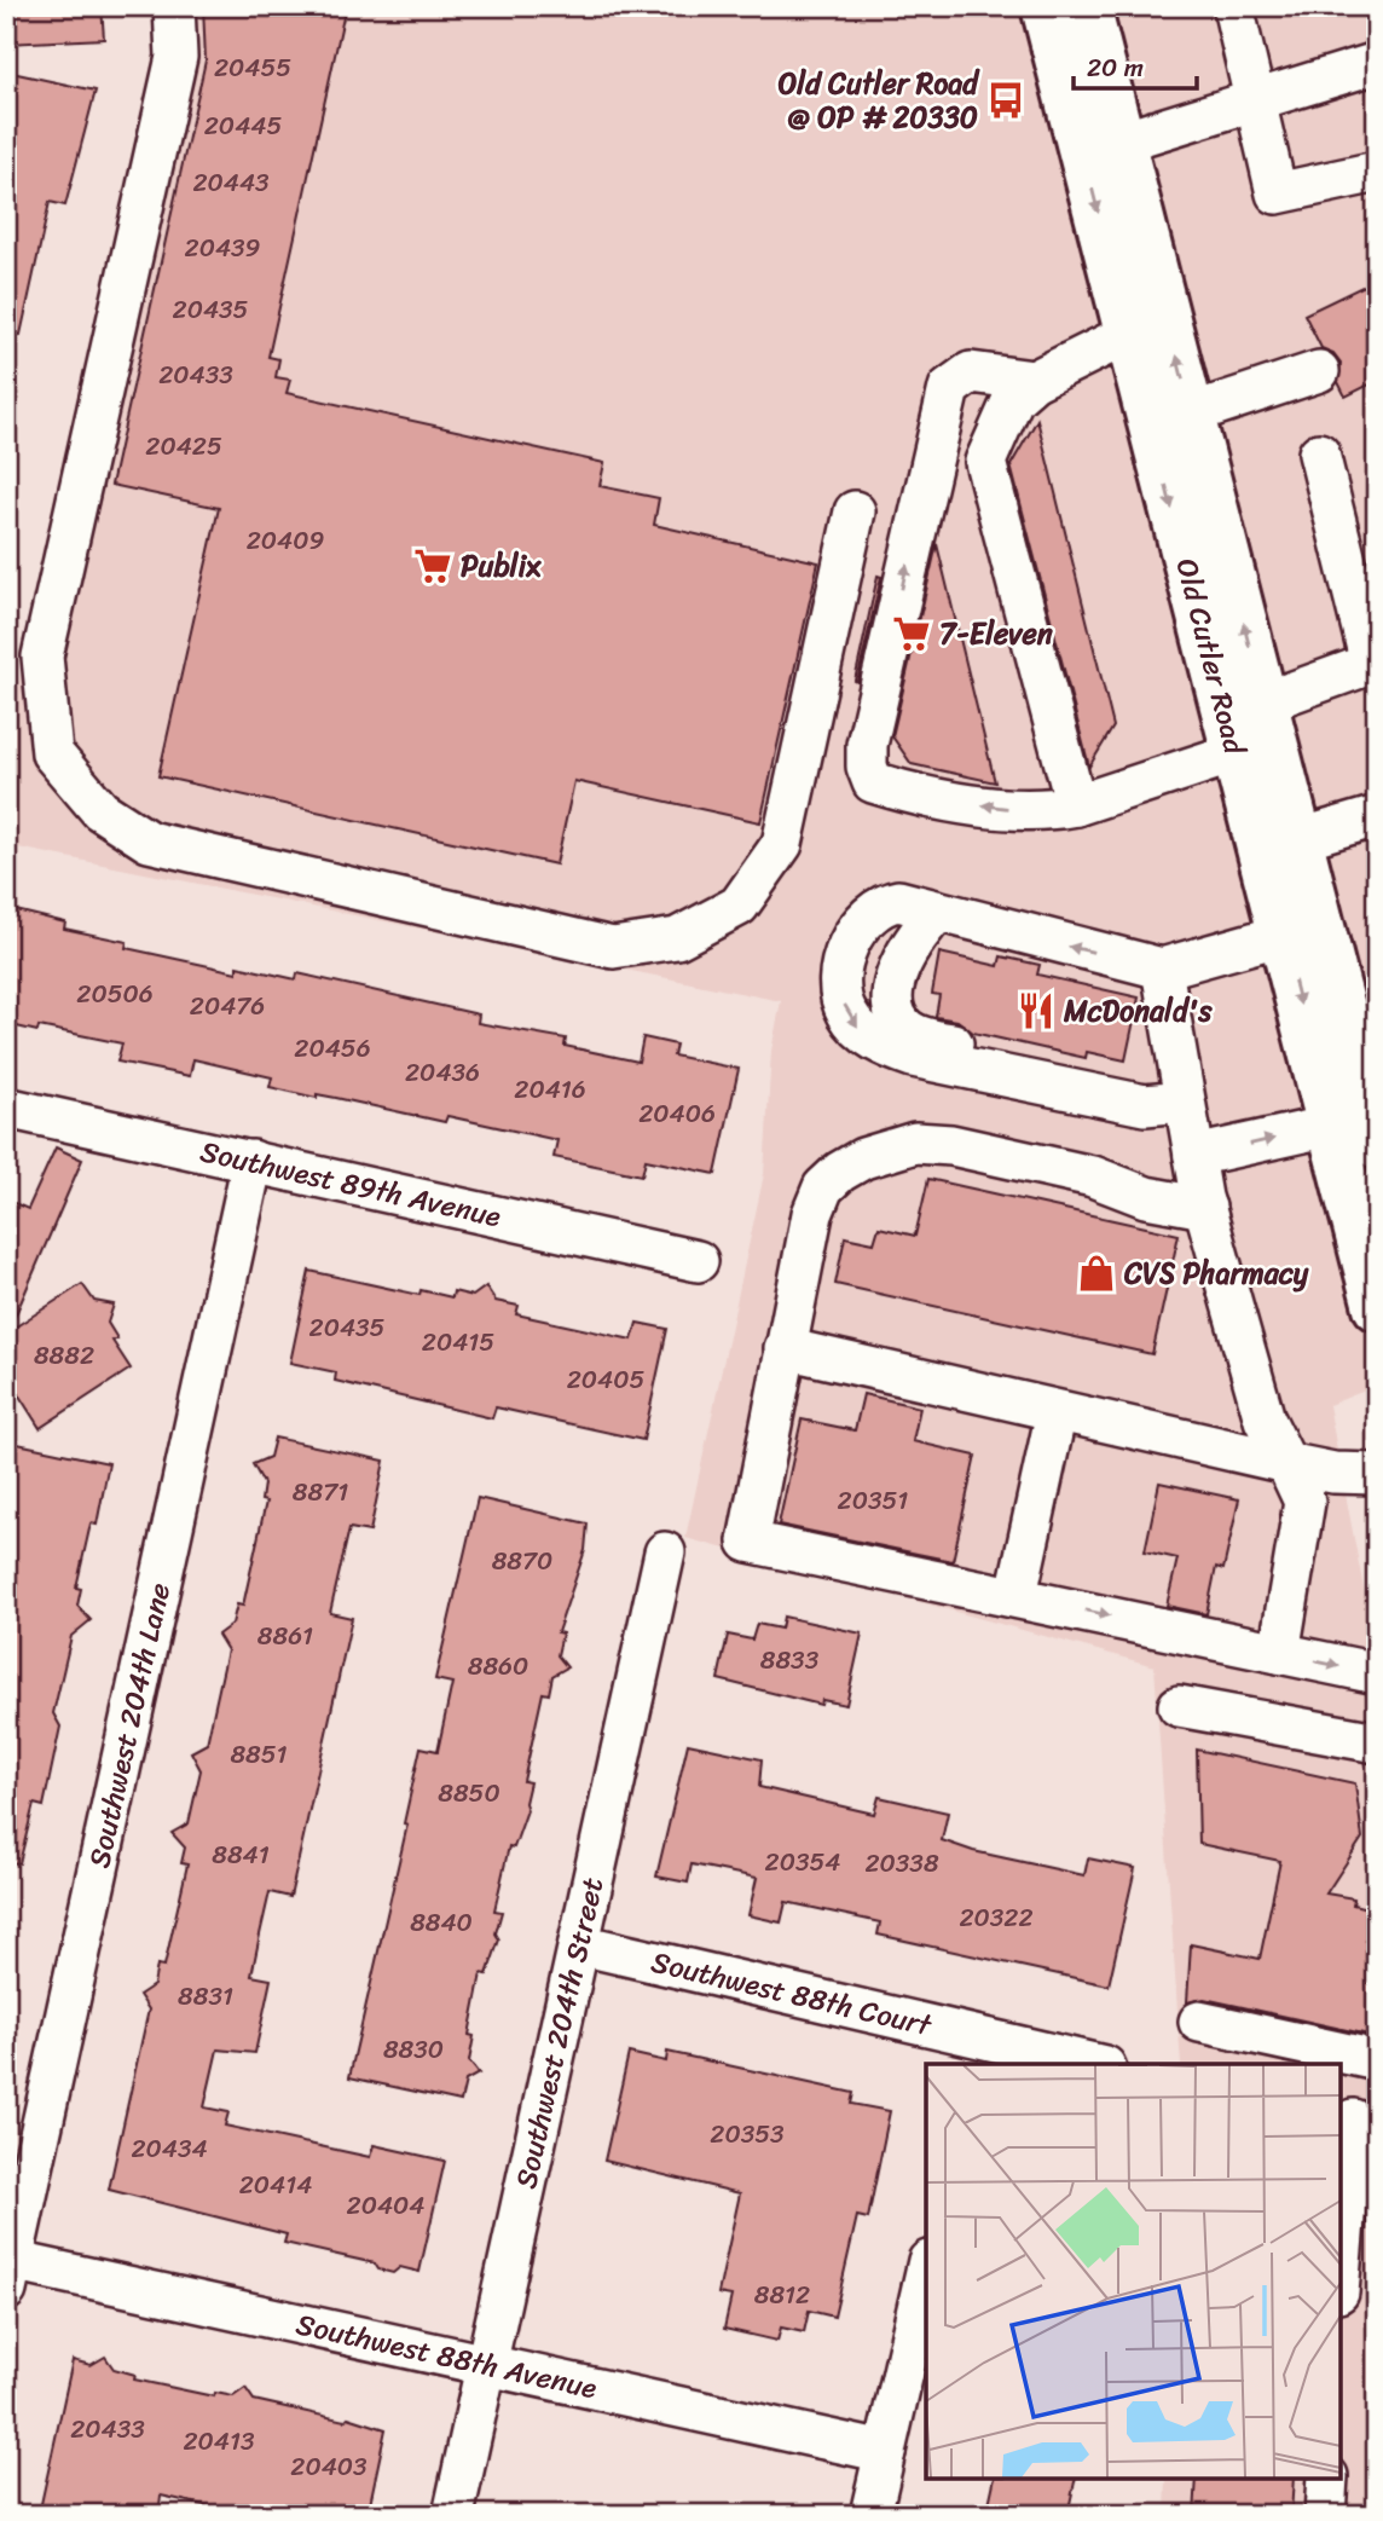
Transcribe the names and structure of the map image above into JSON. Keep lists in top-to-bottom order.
{
  "streets": {
    "main road": ["Old Cutler Road"],
    "street": [
      "Southwest 89th Avenue",
      "Southwest 204th Lane",
      "Southwest 88th Court",
      "Southwest 204th Street",
      "Southwest 88th Avenue"
    ]
  },
  "crossings": [
    ["Southwest 89th Avenue", "Southwest 204th Lane"],
    ["Southwest 204th Lane", "Southwest 88th Avenue"],
    ["Southwest 88th Court", "Southwest 204th Street"],
    ["Southwest 204th Street", "Southwest 88th Avenue"]
  ],
  "places": {
    "bus stop": ["Old Cutler Road @ OP # 20330"],
    "supermarket": ["Publix", "7-Eleven"],
    "restaurant": ["McDonald's"],
    "shop": ["CVS Pharmacy"]
  },
  "house_numbers": [
    "20455",
    "20445",
    "20443",
    "20439",
    "20435",
    "20433",
    "20425",
    "20409",
    "20506",
    "20476",
    "20456",
    "20436",
    "20416",
    "20406",
    "20435",
    "20415",
    "8882",
    "20405",
    "8871",
    "20351",
    "8870",
    "8861",
    "8833",
    "8860",
    "8851",
    "8850",
    "8841",
    "20354",
    "20338",
    "20322",
    "8840",
    "8831",
    "8830",
    "20353",
    "20434",
    "20414",
    "20404",
    "8812",
    "20433",
    "20413",
    "20403"
  ],
  "scale_bar": "20 m"
}
